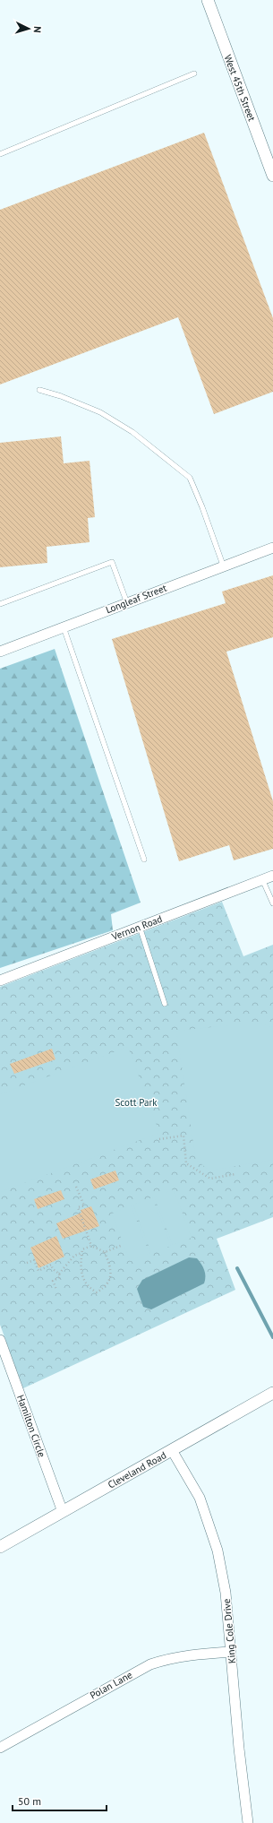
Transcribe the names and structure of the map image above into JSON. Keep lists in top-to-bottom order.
{
  "streets": {
    "street": [
      "West 45th Street",
      "Longleaf Street",
      "Vernon Road",
      "Hamilton Circle",
      "Cleveland Road",
      "King Cole Drive",
      "Polan Lane"
    ]
  },
  "crossings": [
    ["Hamilton Circle", "Cleveland Road"],
    ["Cleveland Road", "King Cole Drive"],
    ["King Cole Drive", "Polan Lane"]
  ],
  "parks": ["Scott Park"],
  "scale_bar": "50 m",
  "north": "right"
}
